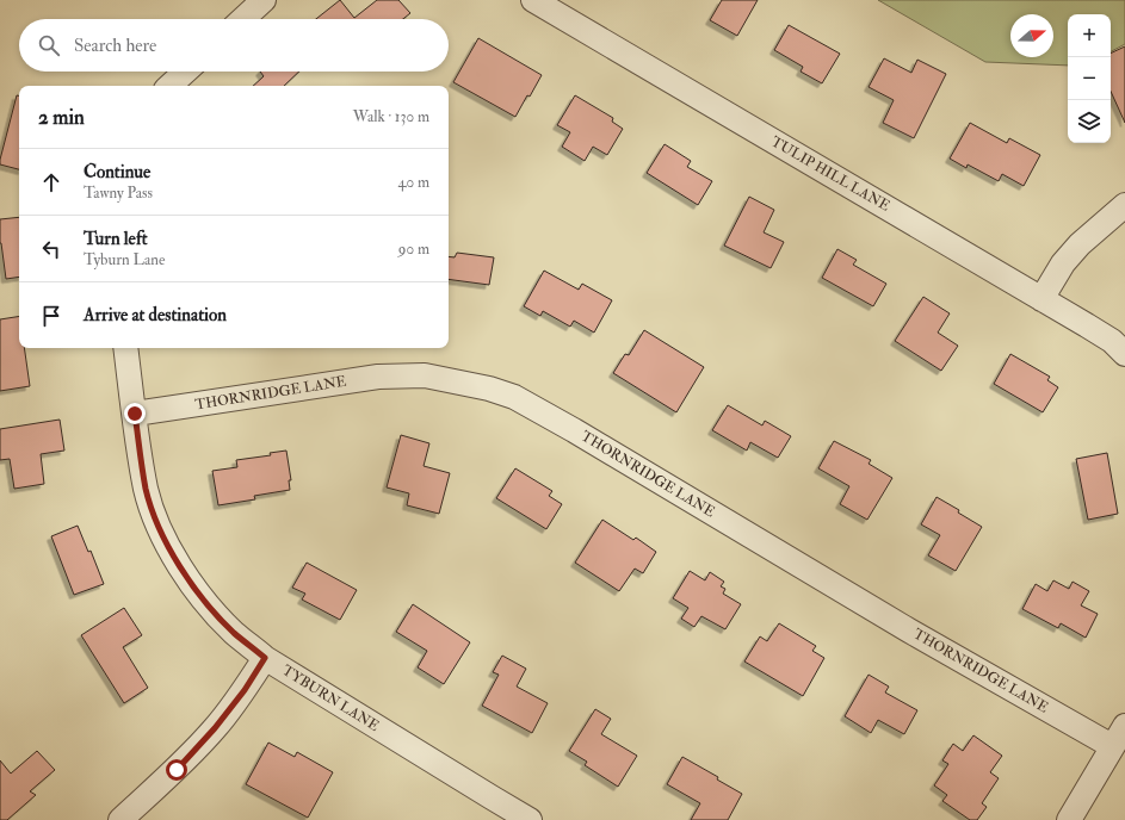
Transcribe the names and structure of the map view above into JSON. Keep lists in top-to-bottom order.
{
  "streets": {
    "street": ["TULIP HILL LANE", "THORNRIDGE LANE", "TYBURN LANE"]
  },
  "crossings": [
    ["THORNRIDGE LANE", "TYBURN LANE"]
  ],
  "north": "right",
  "page": {
    "map_buttons": ["+", "−"],
    "search": "Search here",
    "heading": ["2 min", "Walk · 130 m"],
    "list": [
      ["Continue", "Tawny Pass", "40 m"],
      ["Turn left", "Tyburn Lane", "90 m"],
      "Arrive at destination"
    ]
  }
}
